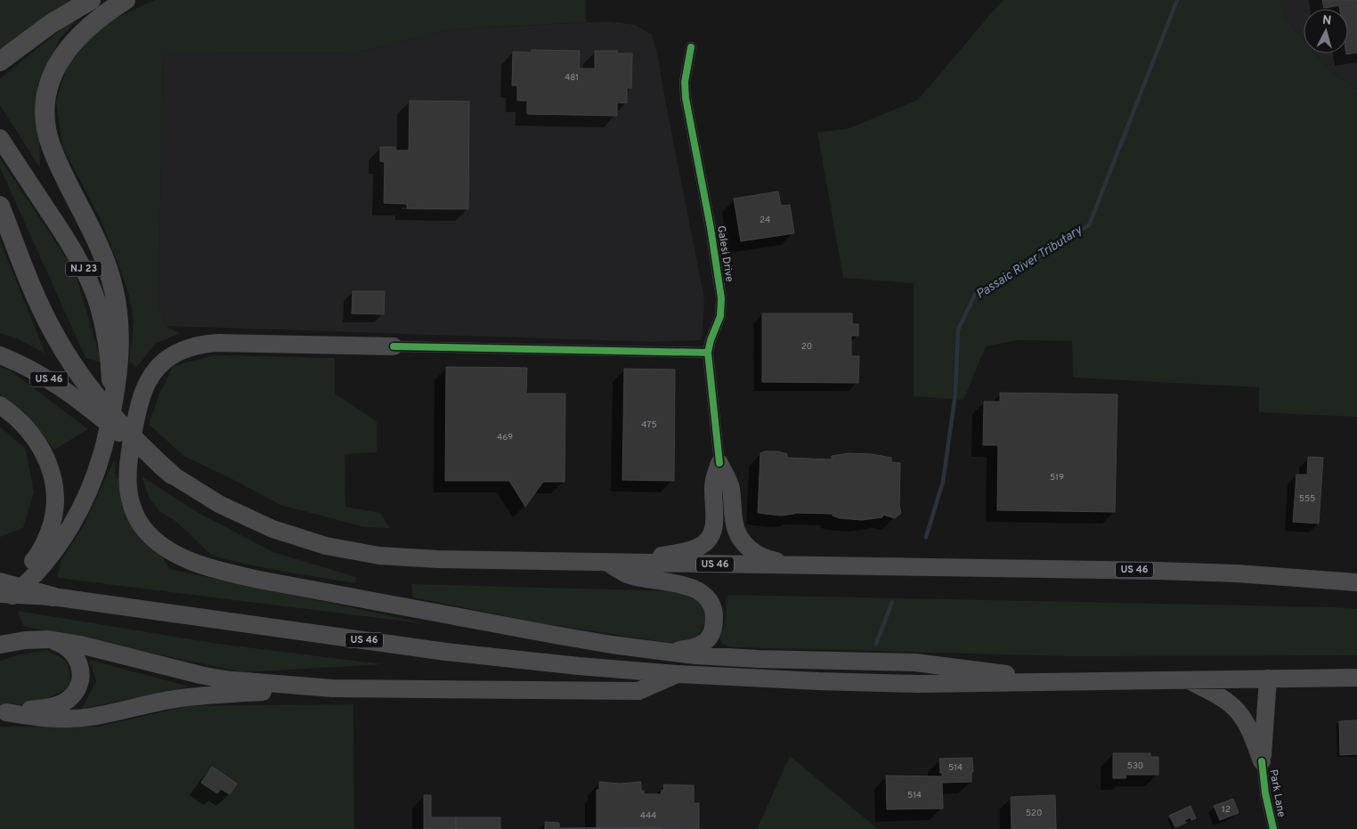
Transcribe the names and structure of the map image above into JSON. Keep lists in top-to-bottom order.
{
  "streets": {
    "highway": ["NJ 23", "US 46"],
    "street": ["Galesi Drive", "Park Lane"]
  },
  "crossings": [
    ["NJ 23", "US 46"]
  ],
  "water": ["Passaic River Tributary"],
  "house_numbers": [
    "481",
    "24",
    "20",
    "475",
    "469",
    "519",
    "555",
    "530",
    "514",
    "514",
    "12",
    "520",
    "444"
  ],
  "north": "top"
}
